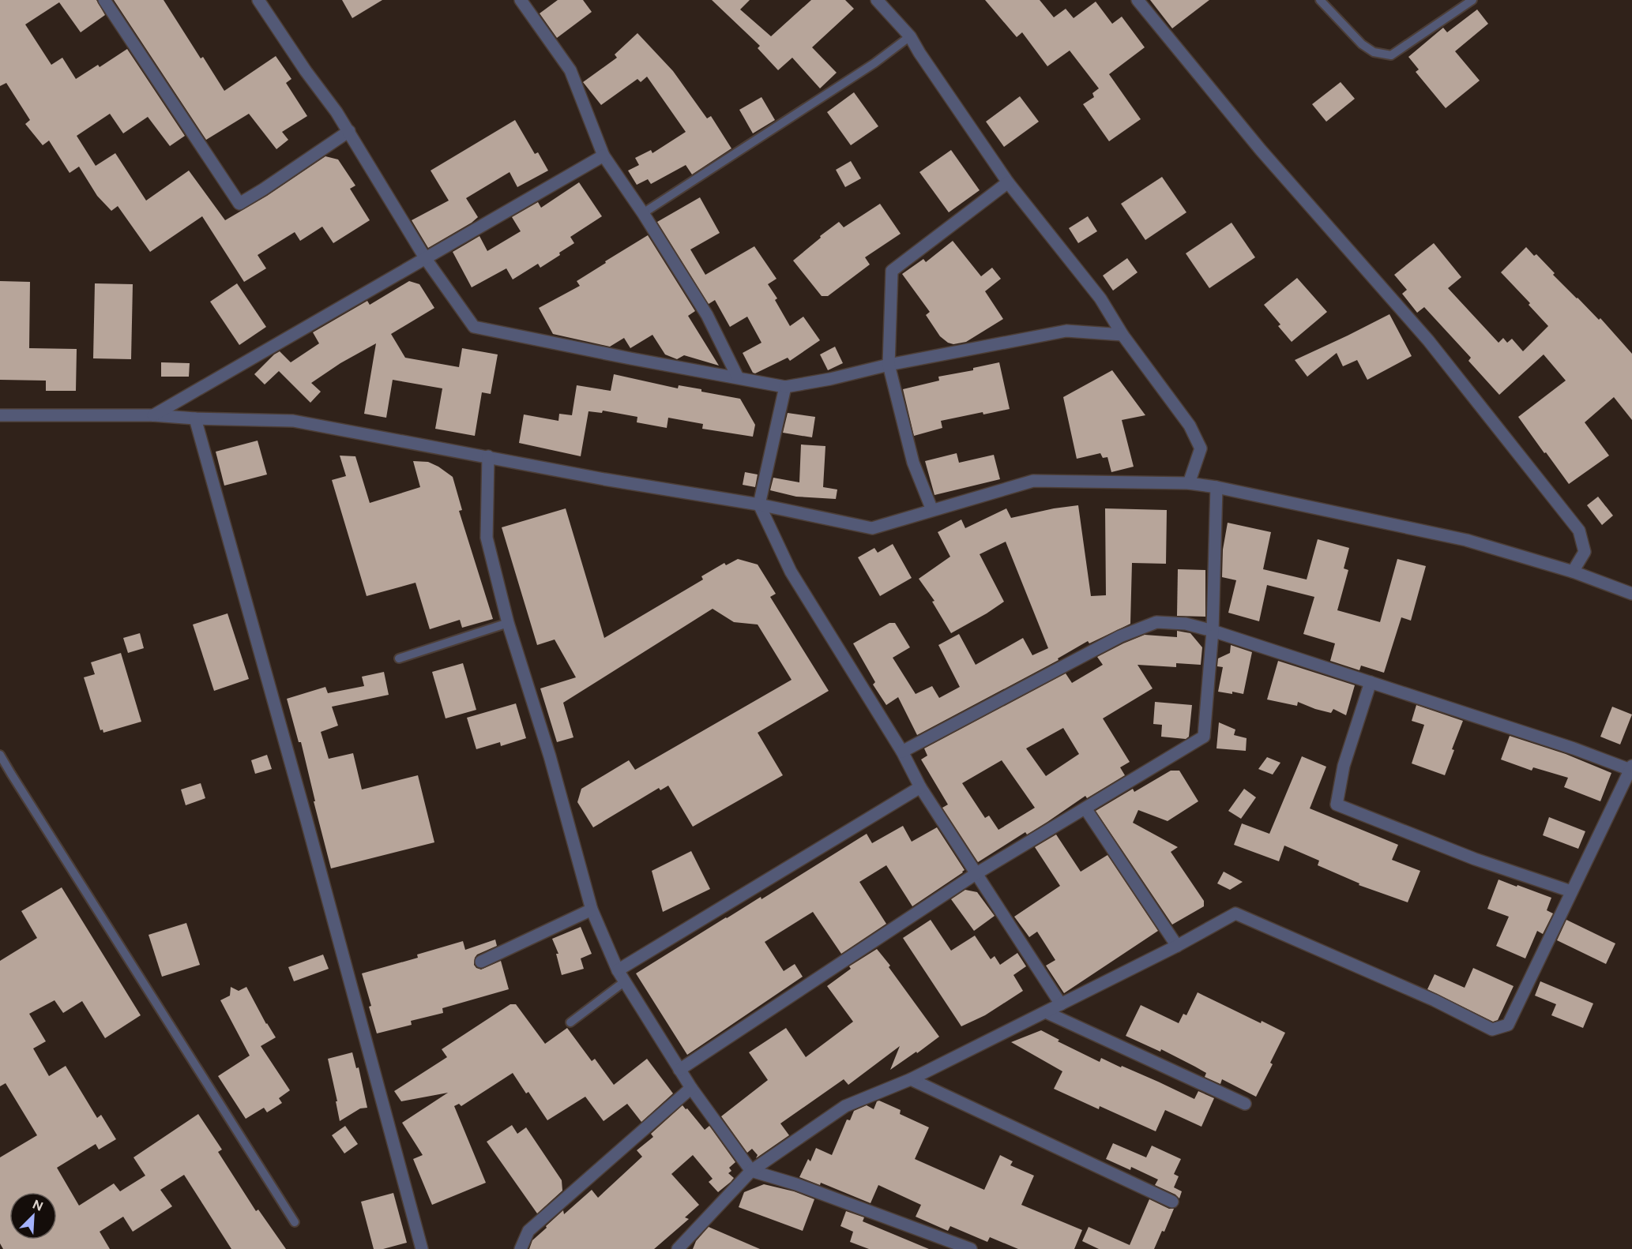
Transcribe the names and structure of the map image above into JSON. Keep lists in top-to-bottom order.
{
  "north": "top right"
}
